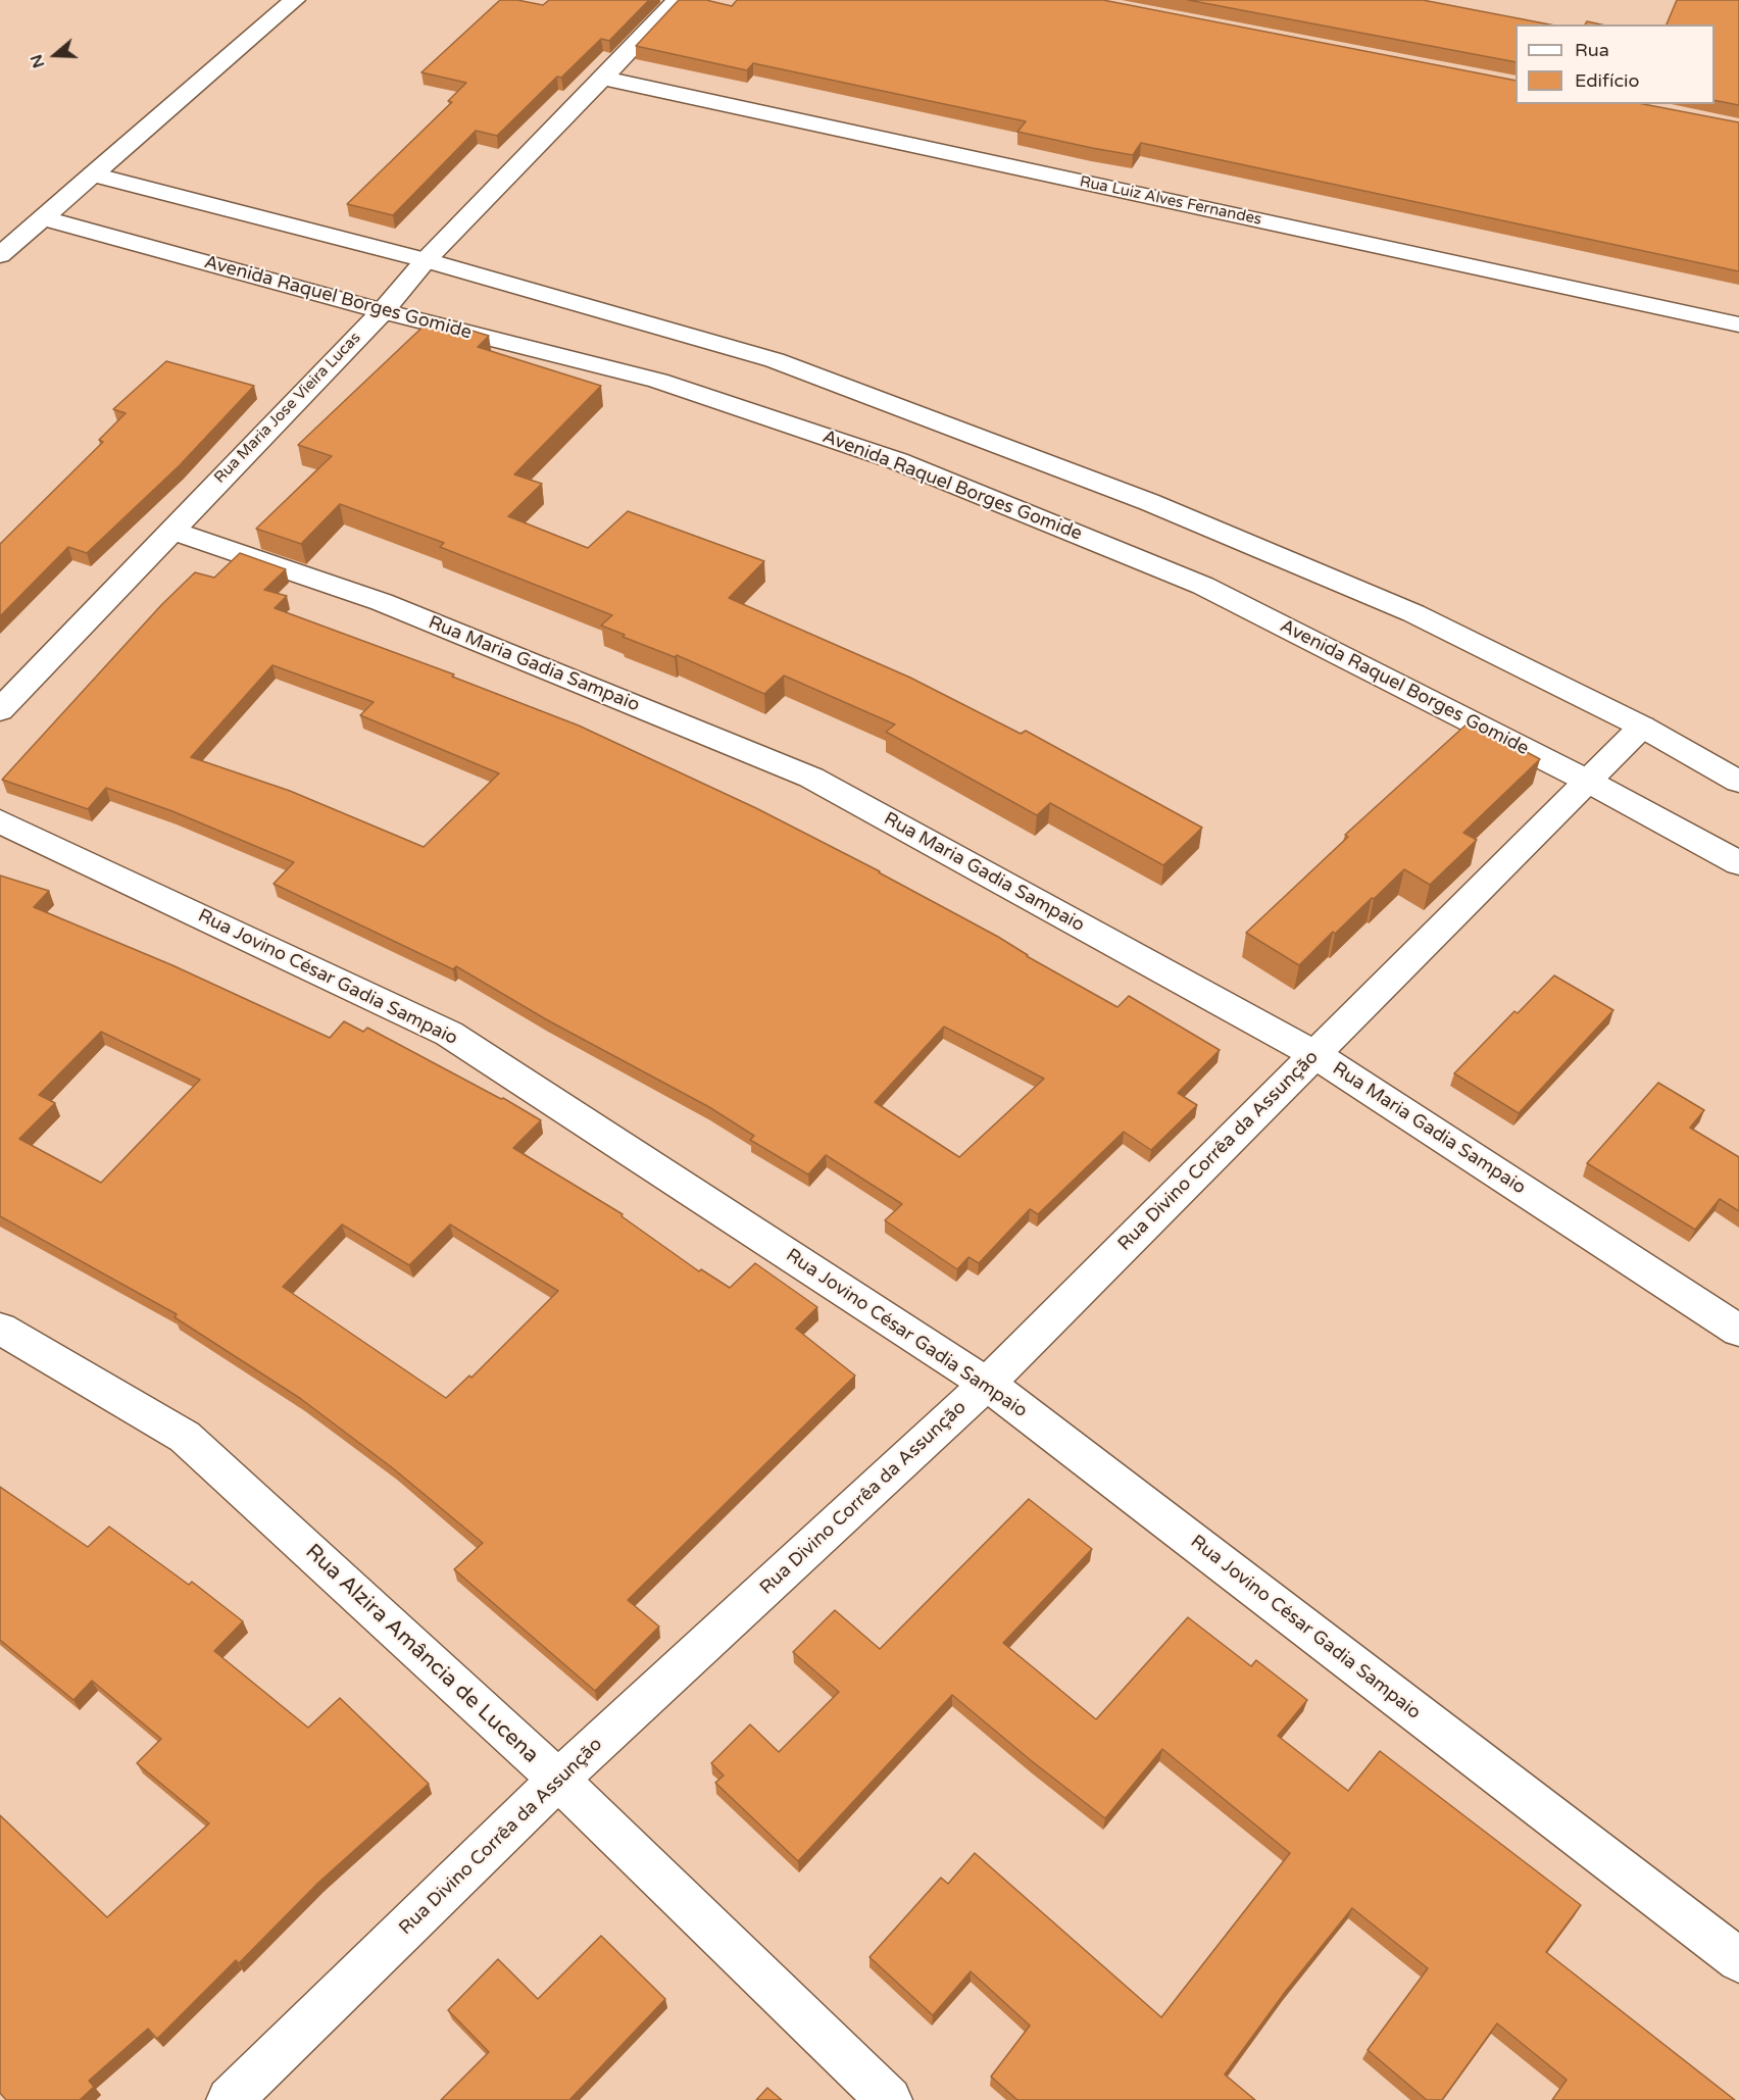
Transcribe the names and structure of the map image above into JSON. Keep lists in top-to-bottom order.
{
  "streets": {
    "street": [
      "Rua Luiz Alves Fernandes",
      "Avenida Raquel Borges Gomide",
      "Rua Maria Jose Vieira Lucas",
      "Rua Maria Gadia Sampaio",
      "Rua Jovino César Gadia Sampaio",
      "Rua Divino Corrêa da Assunção",
      "Rua Alzira Amância de Lucena"
    ]
  },
  "crossings": [
    ["Rua Luiz Alves Fernandes", "Rua Maria Jose Vieira Lucas"],
    ["Avenida Raquel Borges Gomide", "Rua Maria Jose Vieira Lucas"],
    ["Avenida Raquel Borges Gomide", "Rua Divino Corrêa da Assunção"],
    ["Rua Maria Jose Vieira Lucas", "Rua Maria Gadia Sampaio"],
    ["Rua Maria Gadia Sampaio", "Rua Divino Corrêa da Assunção"],
    ["Rua Jovino César Gadia Sampaio", "Rua Divino Corrêa da Assunção"],
    ["Rua Divino Corrêa da Assunção", "Rua Alzira Amância de Lucena"]
  ],
  "legend": ["Rua", "Edifício"],
  "north": "left"
}
